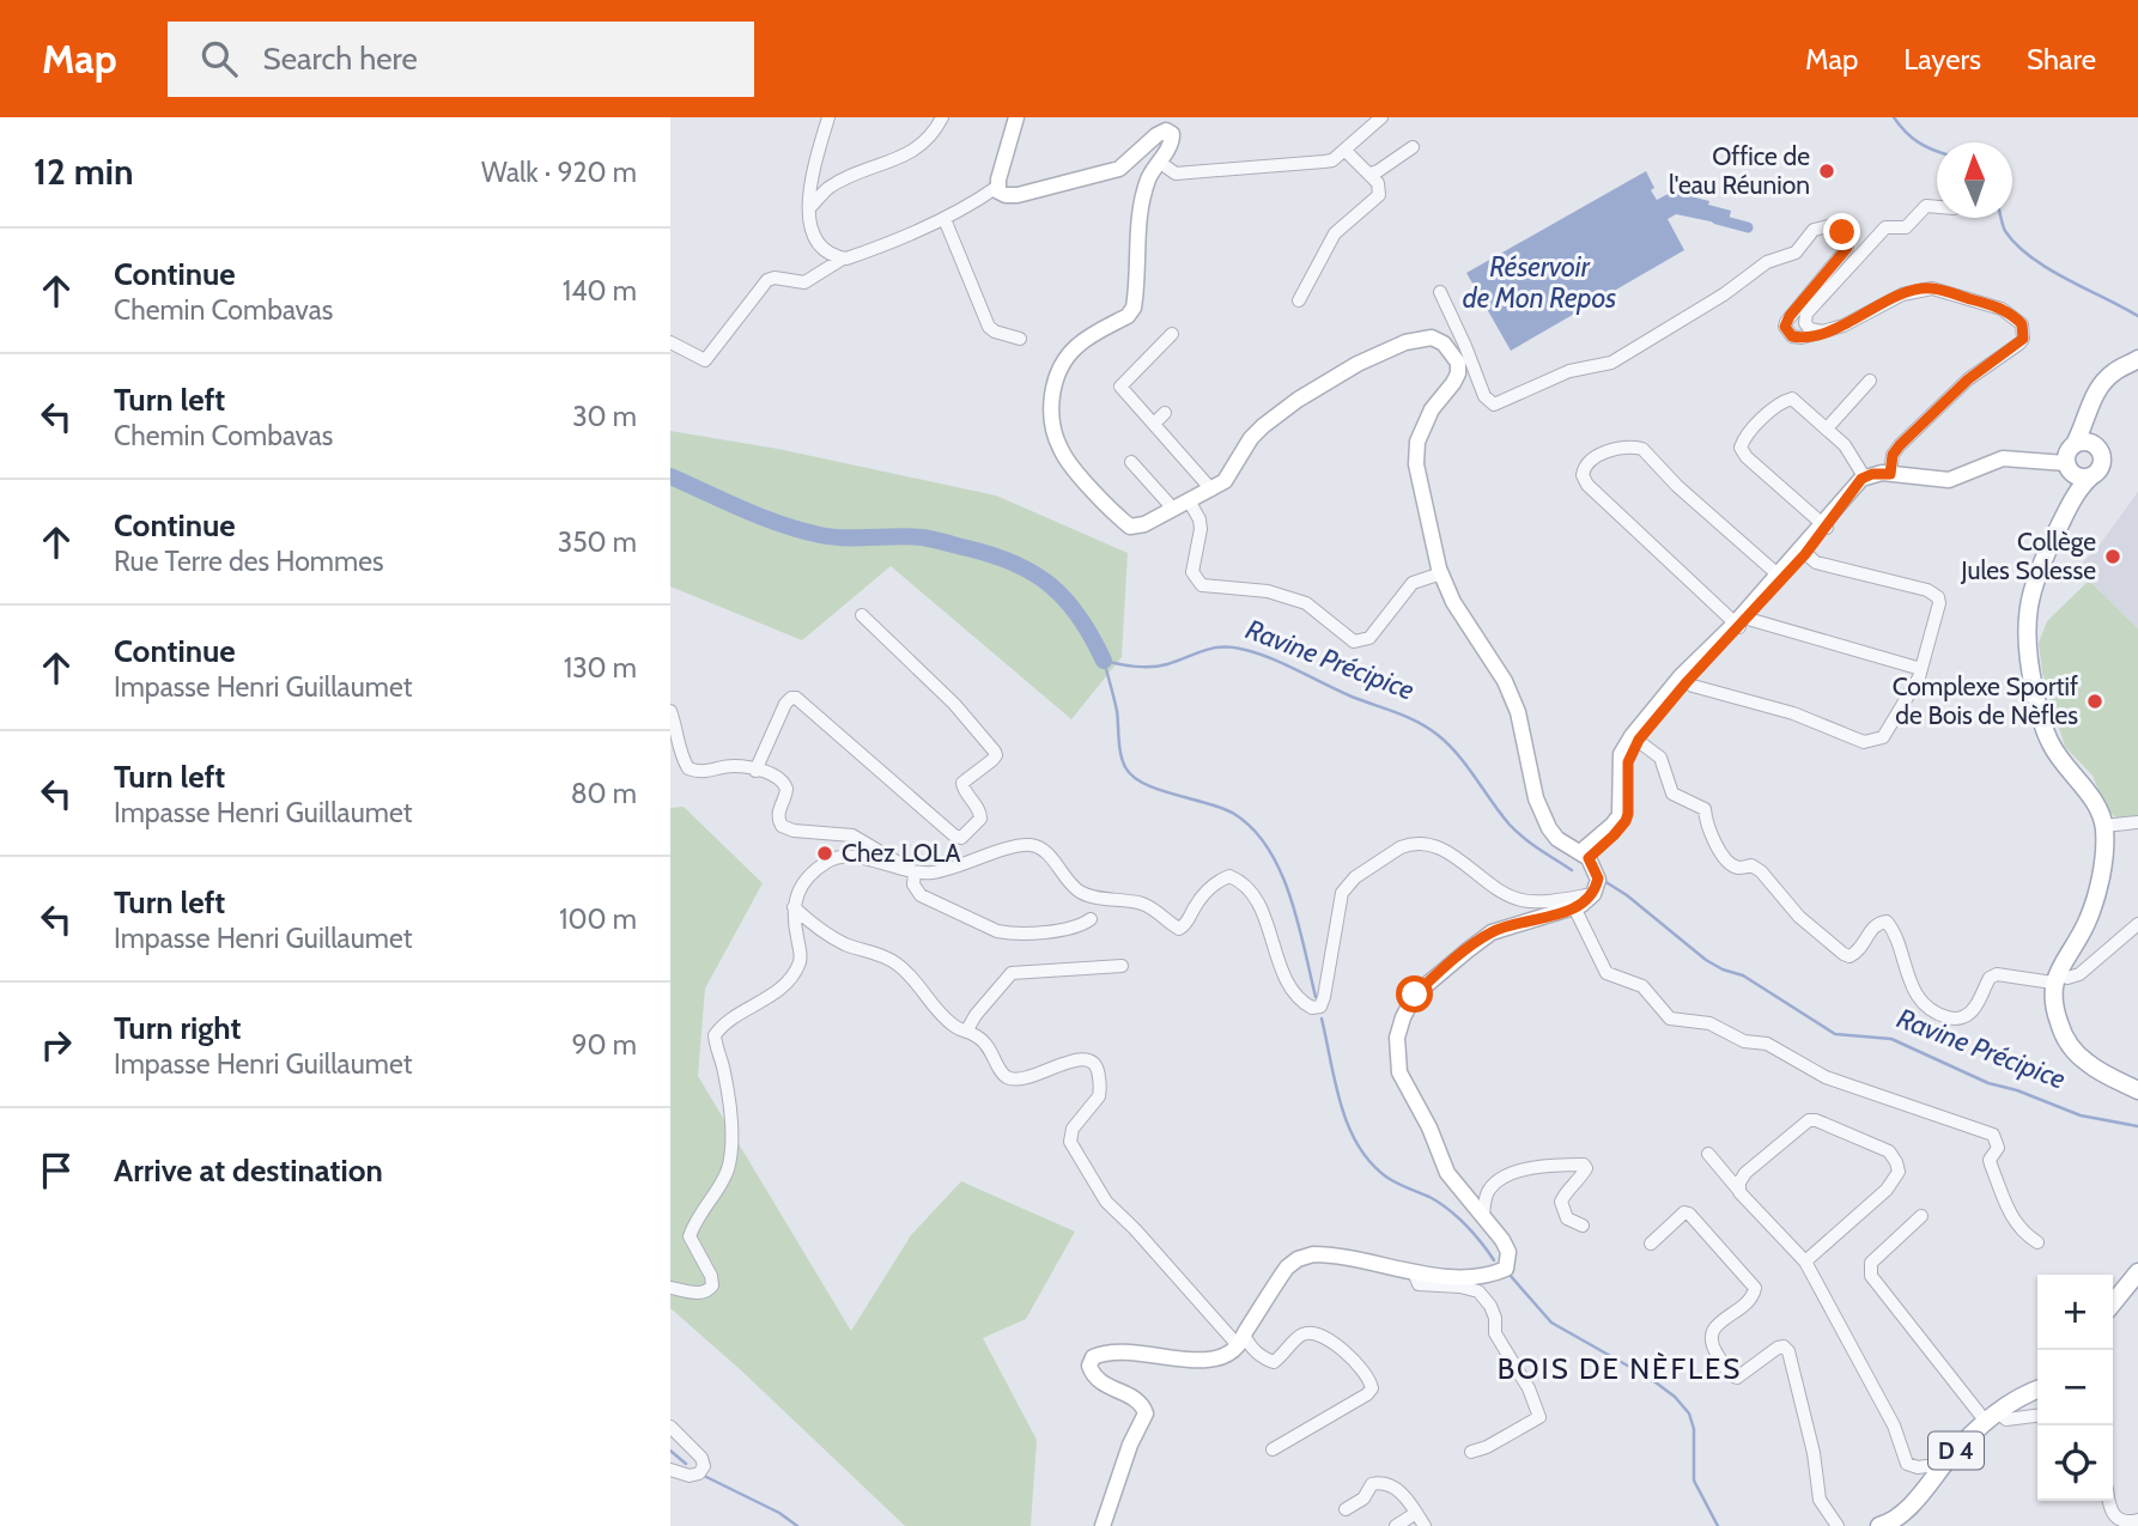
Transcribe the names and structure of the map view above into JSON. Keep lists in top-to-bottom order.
{
  "streets": {
    "main road": ["D 4"]
  },
  "districts": ["BOIS DE NÈFLES"],
  "water": ["Réservoir de Mon Repos", "Ravine Précipice"],
  "places": [
    "Office de l'eau Réunion",
    "Collège Jules Solesse",
    "Complexe Sportif de Bois de Nèfles",
    "Chez LOLA"
  ],
  "north": "top",
  "page": {
    "header": "Map",
    "search": "Search here",
    "nav": ["Map", "Layers", "Share"],
    "heading": ["12 min", "Walk · 920 m"],
    "list": [
      ["Continue", "Chemin Combavas", "140 m"],
      ["Turn left", "Chemin Combavas", "30 m"],
      ["Continue", "Rue Terre des Hommes", "350 m"],
      ["Continue", "Impasse Henri Guillaumet", "130 m"],
      ["Turn left", "Impasse Henri Guillaumet", "80 m"],
      ["Turn left", "Impasse Henri Guillaumet", "100 m"],
      ["Turn right", "Impasse Henri Guillaumet", "90 m"],
      "Arrive at destination"
    ],
    "map_buttons": ["+", "−"]
  }
}
